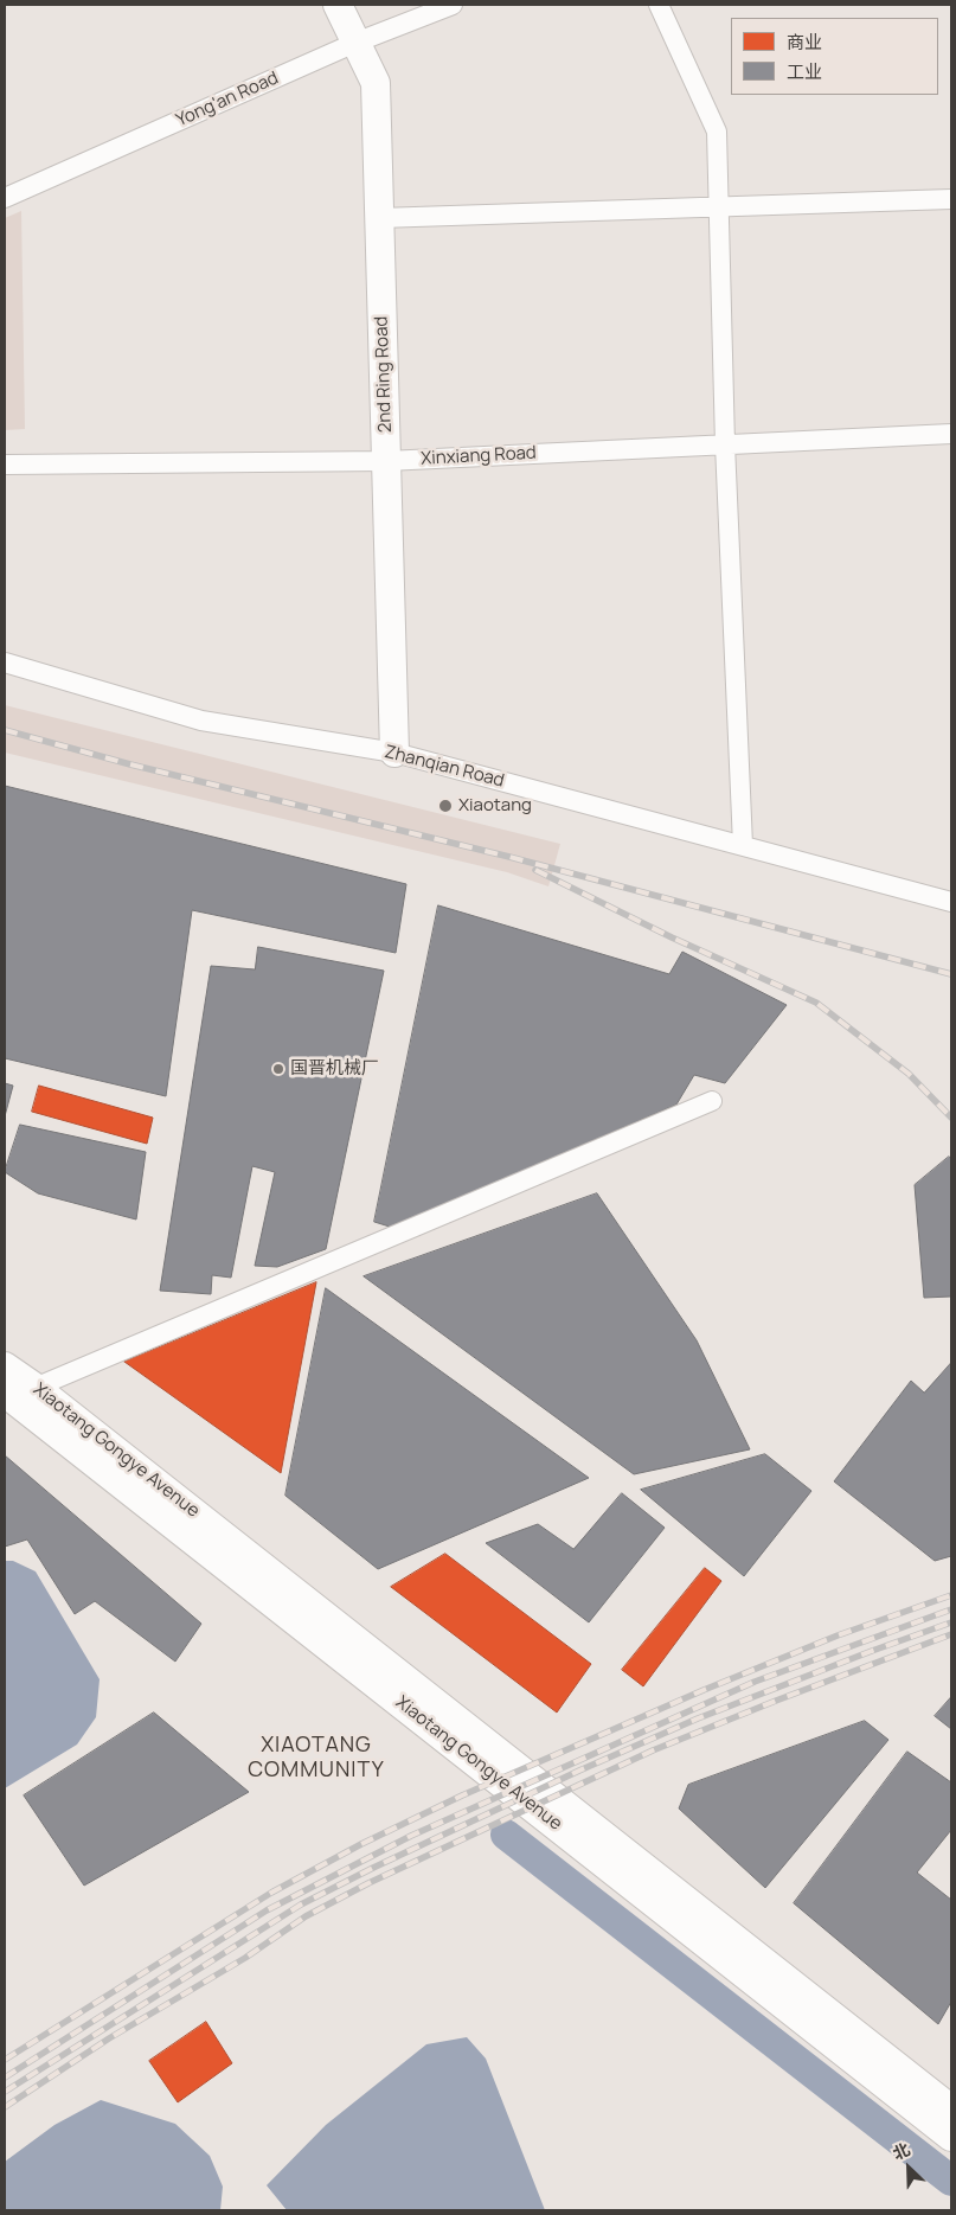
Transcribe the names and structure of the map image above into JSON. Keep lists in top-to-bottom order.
{
  "streets": {
    "main road": ["2nd Ring Road", "Xiaotang Gongye Avenue"],
    "street": ["Yong'an Road", "Xinxiang Road", "Zhanqian Road"]
  },
  "crossings": [
    ["Yong'an Road", "2nd Ring Road"],
    ["2nd Ring Road", "Xinxiang Road"],
    ["2nd Ring Road", "Zhanqian Road"]
  ],
  "districts": ["XIAOTANG COMMUNITY"],
  "places": ["Xiaotang", "国晋机械厂"],
  "legend": ["商业", "工业"],
  "north": "top left"
}
